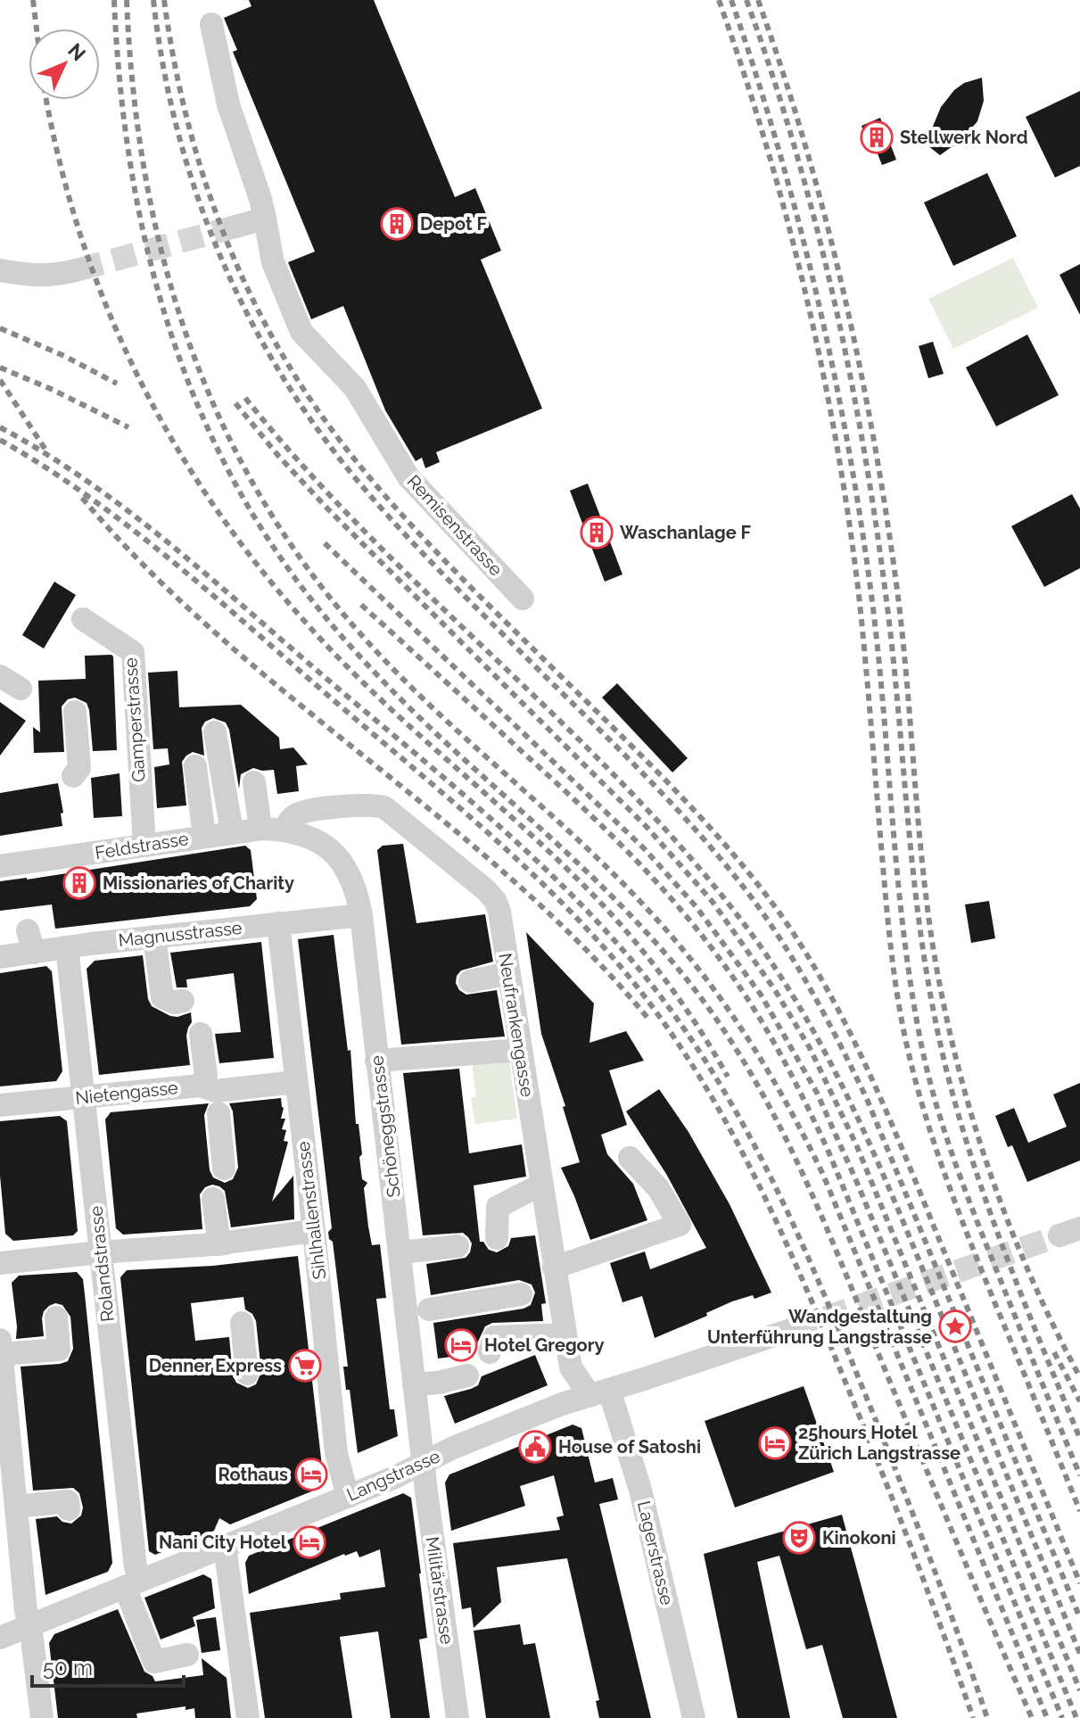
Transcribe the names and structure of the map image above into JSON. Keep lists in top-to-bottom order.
{
  "streets": {
    "street": [
      "Remisenstrasse",
      "Gamperstrasse",
      "Feldstrasse",
      "Magnusstrasse",
      "Neufrankengasse",
      "Nietengasse",
      "Schöneggstrasse",
      "Sihlhallenstrasse",
      "Rolandstrasse",
      "Langstrasse",
      "Lagerstrasse",
      "Militärstrasse"
    ]
  },
  "crossings": [
    ["Gamperstrasse", "Feldstrasse"],
    ["Feldstrasse", "Neufrankengasse"],
    ["Feldstrasse", "Schöneggstrasse"],
    ["Magnusstrasse", "Schöneggstrasse"],
    ["Magnusstrasse", "Sihlhallenstrasse"],
    ["Magnusstrasse", "Rolandstrasse"],
    ["Neufrankengasse", "Schöneggstrasse"],
    ["Neufrankengasse", "Langstrasse"],
    ["Neufrankengasse", "Lagerstrasse"],
    ["Nietengasse", "Sihlhallenstrasse"],
    ["Nietengasse", "Rolandstrasse"],
    ["Schöneggstrasse", "Langstrasse"],
    ["Schöneggstrasse", "Militärstrasse"],
    ["Sihlhallenstrasse", "Langstrasse"],
    ["Rolandstrasse", "Langstrasse"],
    ["Langstrasse", "Lagerstrasse"],
    ["Langstrasse", "Militärstrasse"]
  ],
  "places": {
    "building": [
      "Stellwerk Nord",
      "Depot F",
      "Waschanlage F",
      "Missionaries of Charity"
    ],
    "place": ["Wandgestaltung Unterführung Langstrasse"],
    "hotel": [
      "Hotel Gregory",
      "25hours Hotel Zürich Langstrasse",
      "Rothaus",
      "Nani City Hotel"
    ],
    "supermarket": ["Denner Express"],
    "public building": ["House of Satoshi"],
    "theatre": ["Kinokoni"]
  },
  "scale_bar": "50 m",
  "north": "top right"
}
